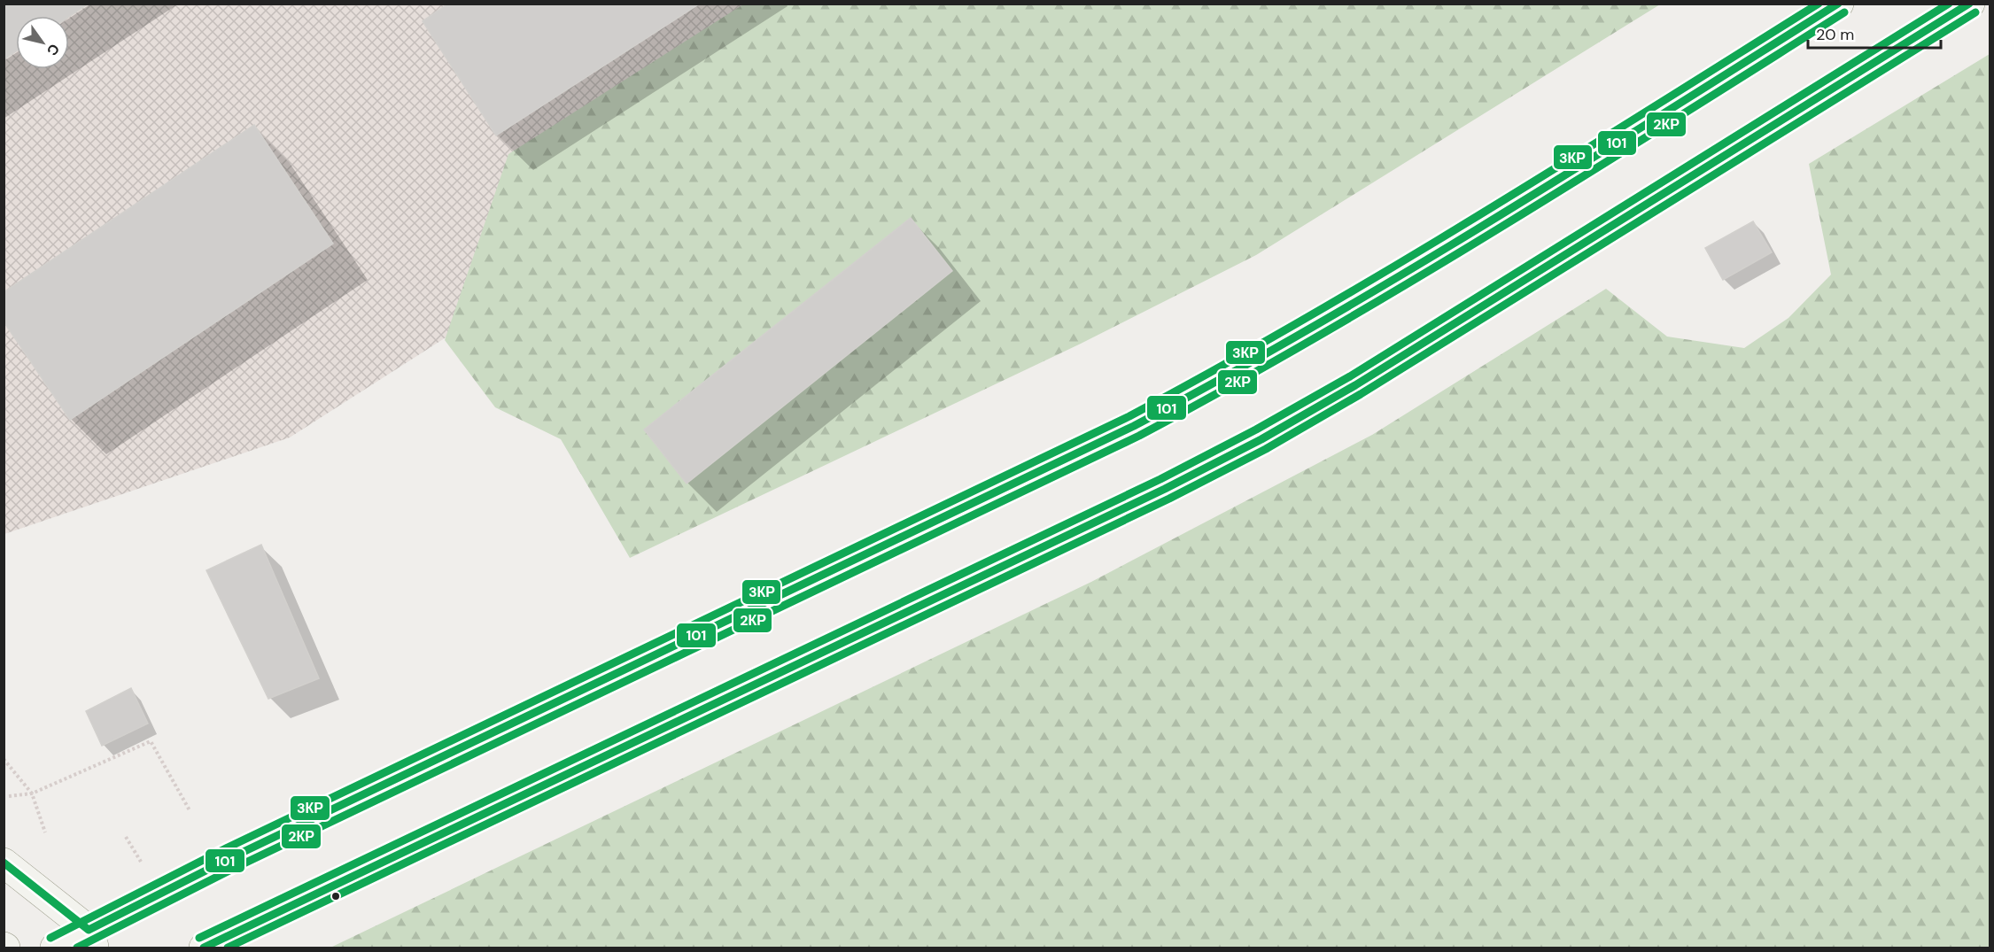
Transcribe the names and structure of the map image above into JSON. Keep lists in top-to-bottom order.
{
  "lines": ["transit line 101", "transit line 3КР", "transit line 2КР"],
  "scale_bar": "20 m",
  "north": "bottom right"
}
